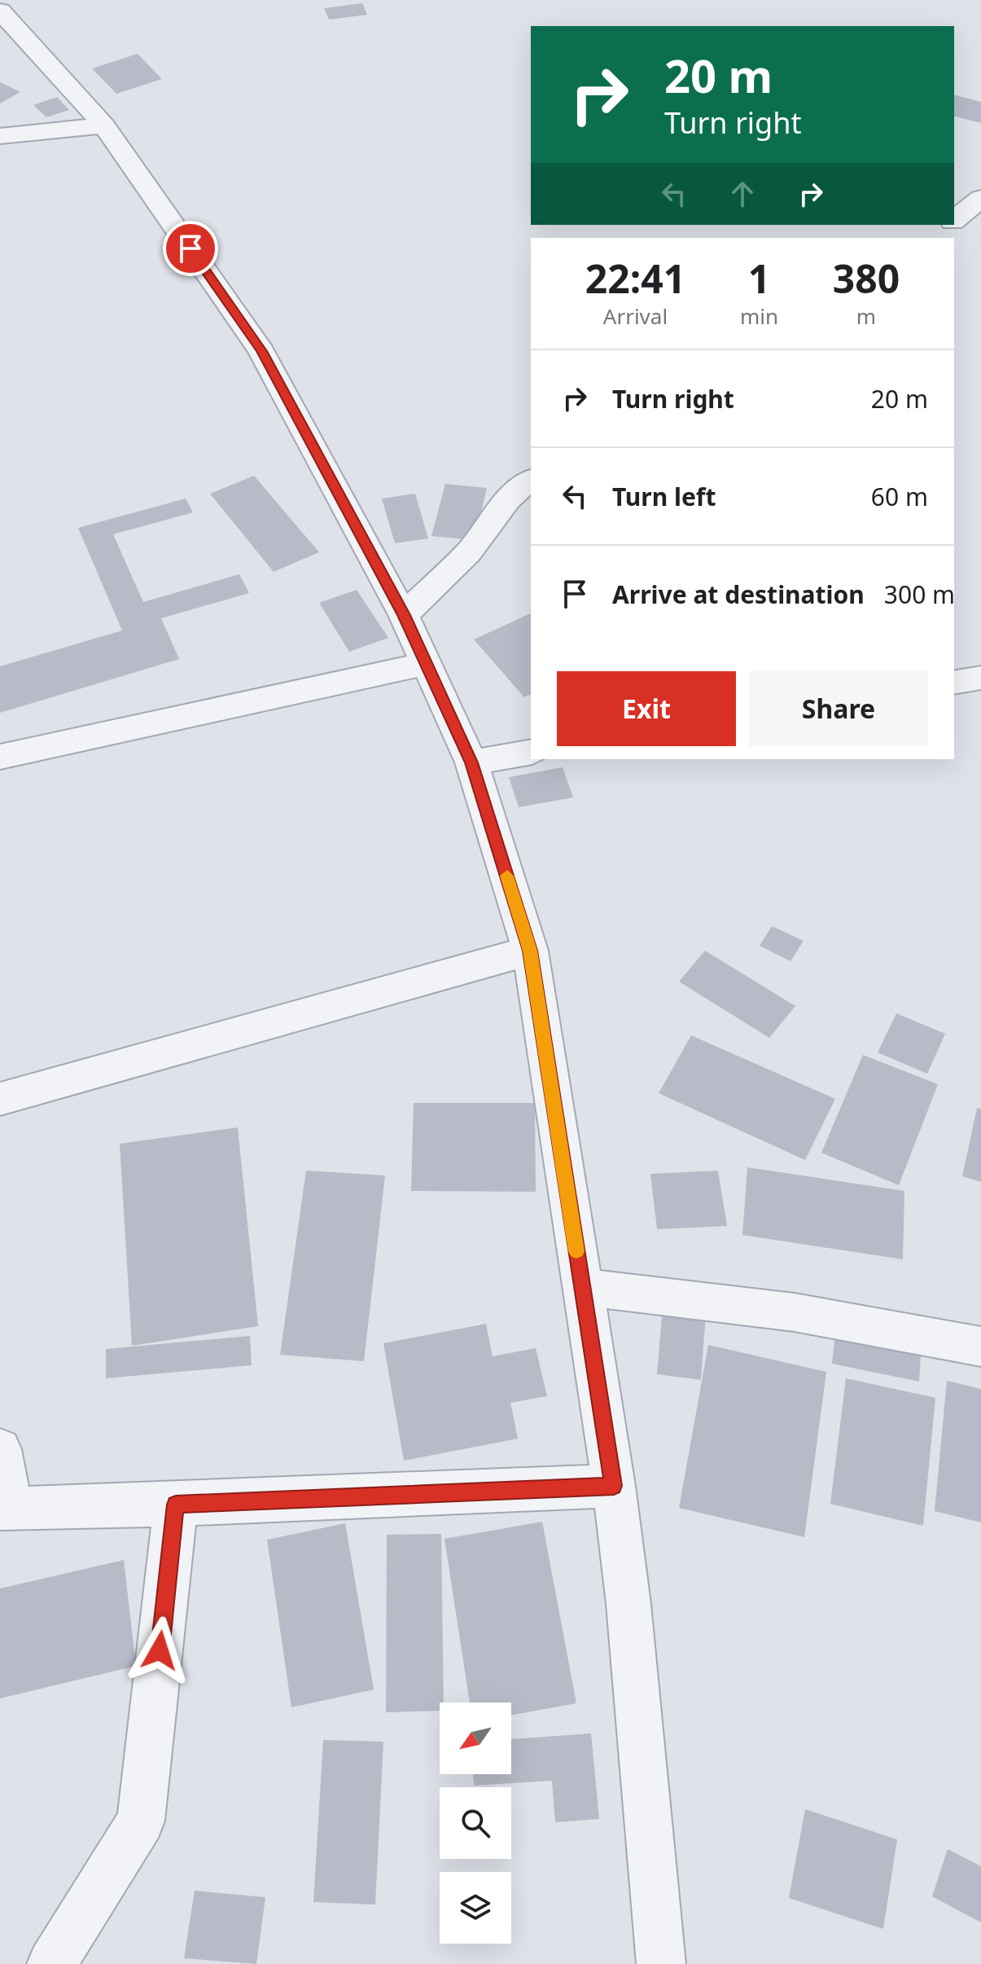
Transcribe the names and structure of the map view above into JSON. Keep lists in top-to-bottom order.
{
  "north": "bottom left",
  "page": {
    "turn": ["20 m", "Turn right"],
    "eta": [
      "22:41",
      "Arrival",
      "1",
      "min",
      "380",
      "m"
    ],
    "list": [
      {
        "name": "Turn right",
        "value": "20 m"
      },
      {
        "name": "Turn left",
        "value": "60 m"
      },
      {
        "name": "Arrive at destination",
        "value": "300 m"
      }
    ],
    "buttons": ["Exit", "Share"]
  }
}
